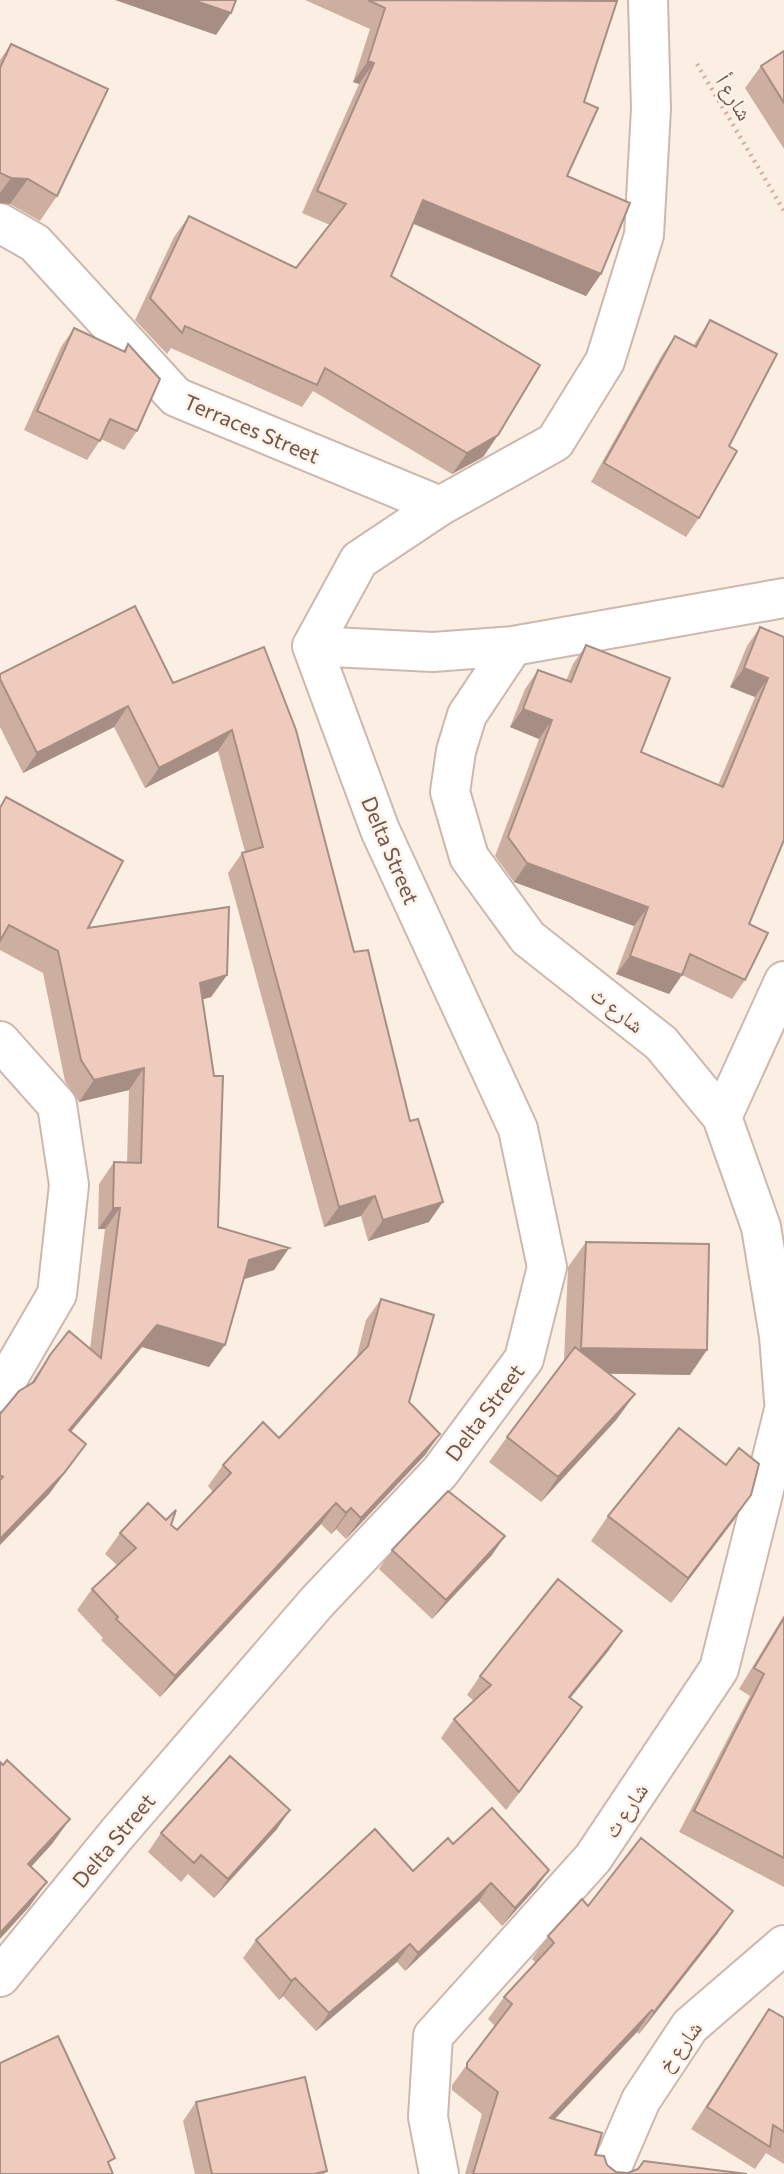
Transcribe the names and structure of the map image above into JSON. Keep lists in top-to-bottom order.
{
  "streets": {
    "street": [
      "Terraces Street",
      "Delta Street",
      "شارع ث",
      "شارع خ"
    ],
    "path": ["شارع أ"]
  }
}
